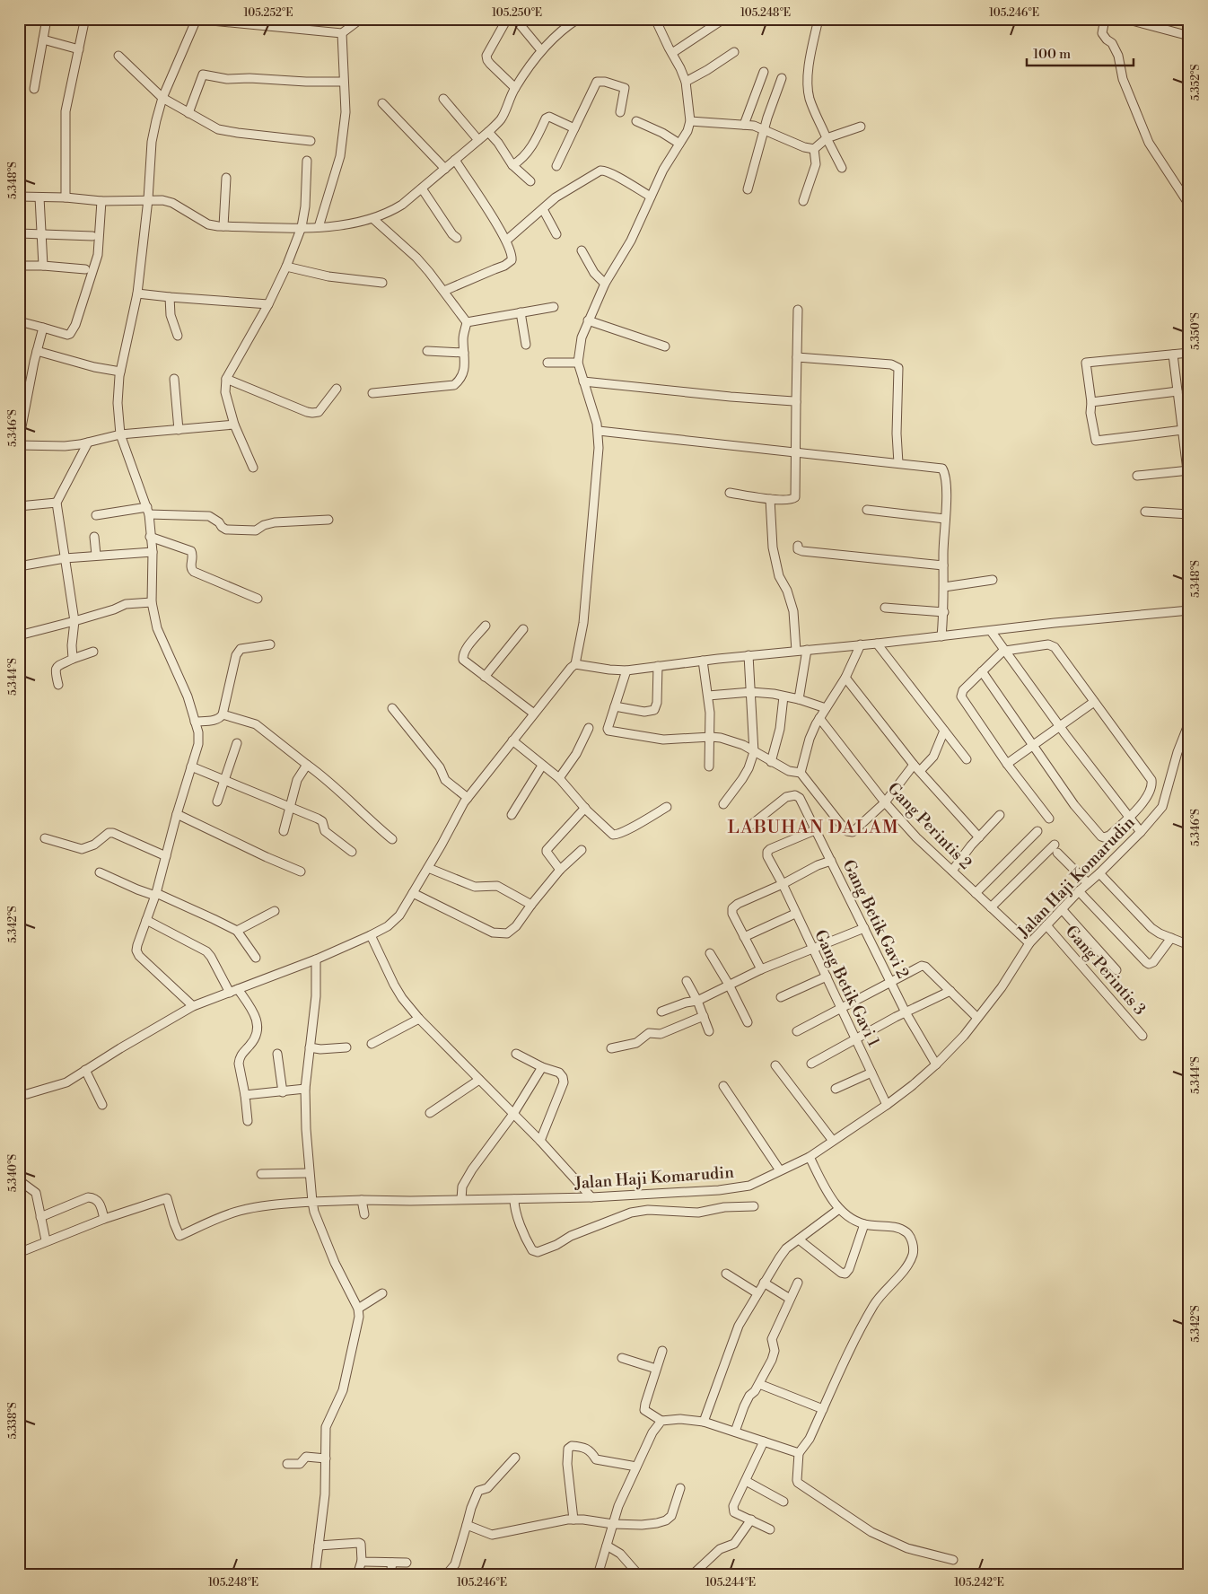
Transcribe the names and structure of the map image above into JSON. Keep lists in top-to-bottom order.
{
  "streets": {
    "street": [
      "Gang Perintis 2",
      "Jalan Haji Komarudin",
      "Gang Betik Gavi 2",
      "Gang Perintis 3",
      "Gang Betik Gavi 1"
    ]
  },
  "crossings": [
    ["Gang Perintis 2", "Jalan Haji Komarudin"],
    ["Jalan Haji Komarudin", "Gang Betik Gavi 2"],
    ["Jalan Haji Komarudin", "Gang Perintis 3"],
    ["Jalan Haji Komarudin", "Gang Betik Gavi 1"],
    ["Gang Betik Gavi 2", "Gang Betik Gavi 1"]
  ],
  "districts": ["LABUHAN DALAM"],
  "scale_bar": "100 m",
  "coordinates": [
    "105.252°E",
    "105.250°E",
    "105.248°E",
    "105.246°E",
    "5.352°S",
    "5.348°S",
    "5.350°S",
    "5.346°S",
    "5.344°S",
    "5.342°S",
    "5.340°S",
    "5.338°S",
    "105.244°E",
    "105.242°E"
  ]
}
